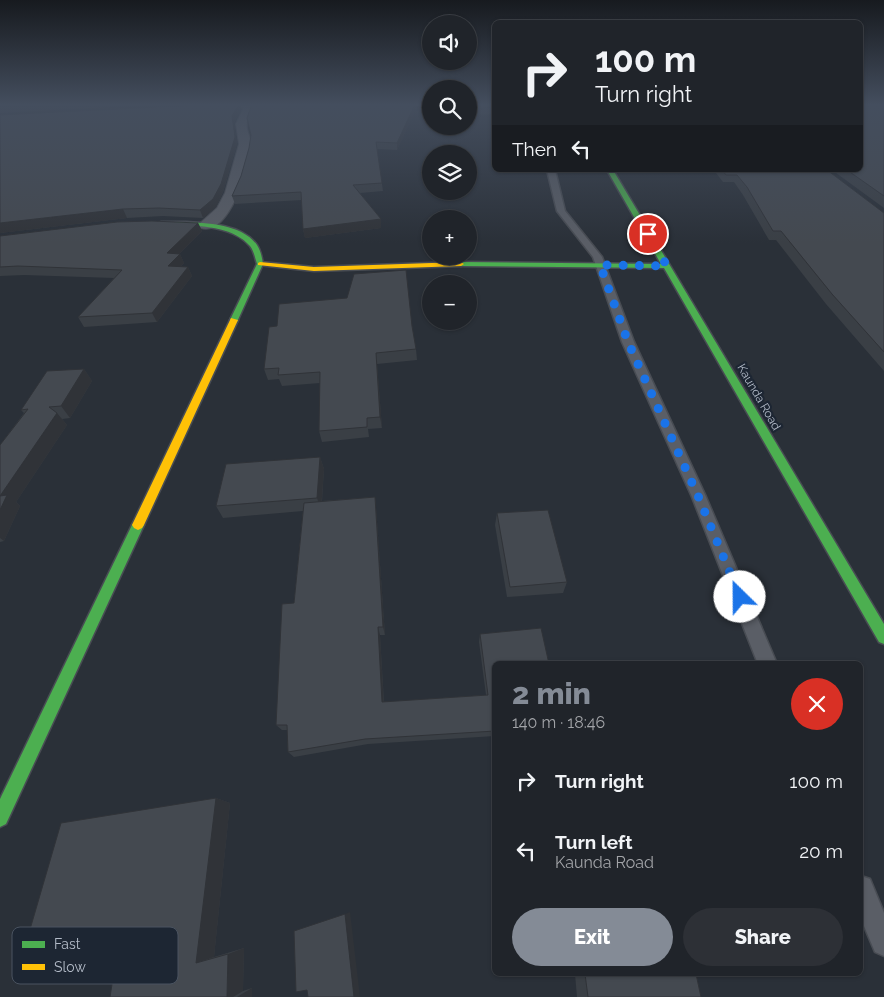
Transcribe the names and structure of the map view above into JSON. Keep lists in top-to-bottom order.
{
  "streets": {
    "street": ["Kaunda Road"]
  },
  "legend": ["Fast", "Slow"],
  "page": {
    "map_buttons": ["+", "−"],
    "turn": ["100 m", "Turn right"],
    "then": "Then",
    "heading": ["2 min", "140 m · 18:46"],
    "list": [
      {
        "name": "Turn right",
        "value": "100 m"
      },
      {
        "name": "Turn left",
        "note": "Kaunda Road",
        "value": "20 m"
      }
    ],
    "buttons": ["Exit", "Share"]
  }
}
